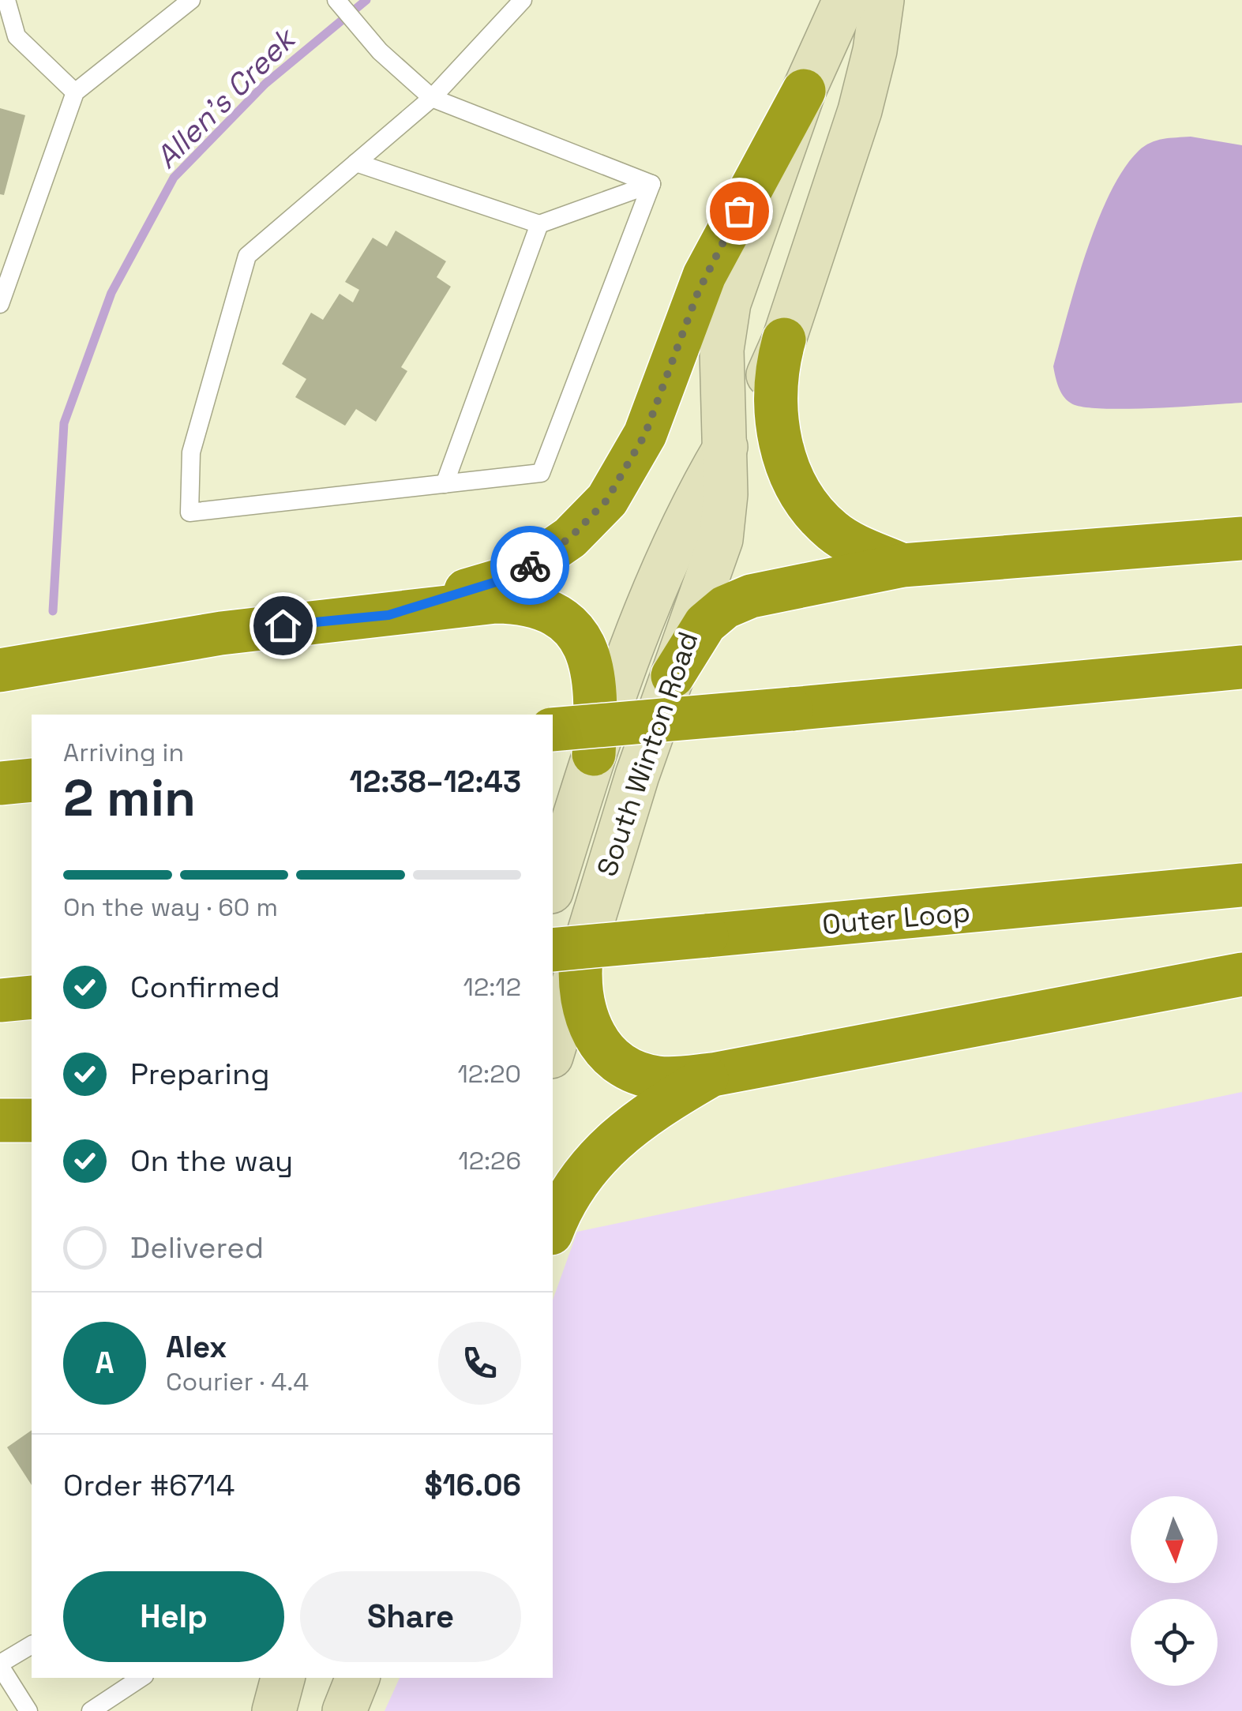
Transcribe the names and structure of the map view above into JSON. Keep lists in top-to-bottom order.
{
  "streets": {
    "highway": ["Outer Loop"],
    "main road": ["South Winton Road"]
  },
  "crossings": [
    ["South Winton Road", "Outer Loop"]
  ],
  "water": ["Allen's Creek"],
  "north": "bottom",
  "page": {
    "heading": ["2 min", "Arriving in", "12:38–12:43"],
    "panel": [
      "Alex",
      "Courier · 4.4",
      "Order #6714",
      "$16.06"
    ],
    "bar": "On the way · 60 m",
    "list": [
      ["Confirmed", "12:12"],
      ["Preparing", "12:20"],
      ["On the way", "12:26"],
      "Delivered"
    ],
    "round": "A",
    "buttons": ["Help", "Share"]
  }
}
